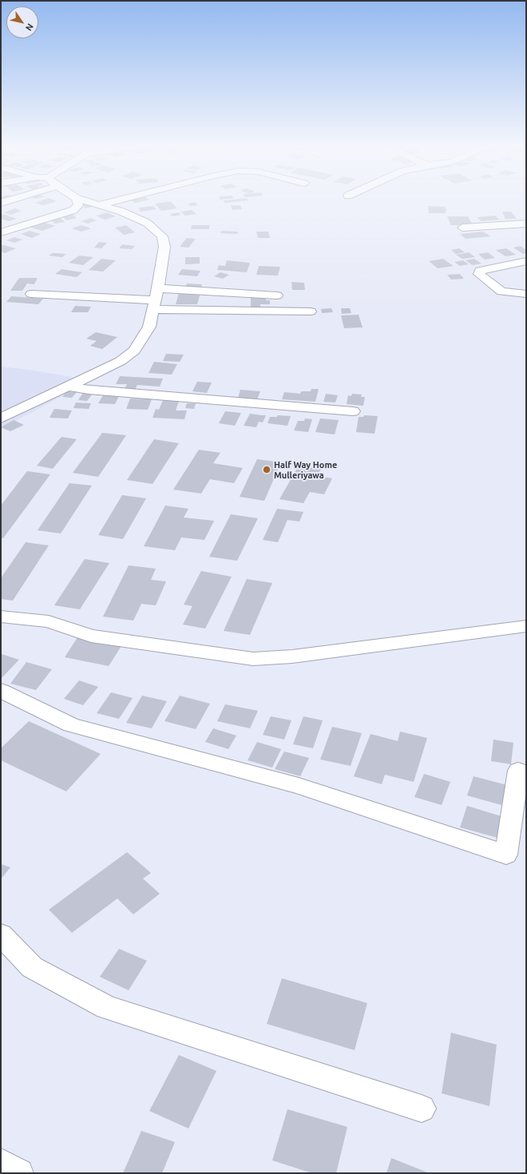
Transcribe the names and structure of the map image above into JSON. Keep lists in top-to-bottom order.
{
  "places": ["Half Way Home Mulleriyawa"],
  "north": "bottom right"
}
